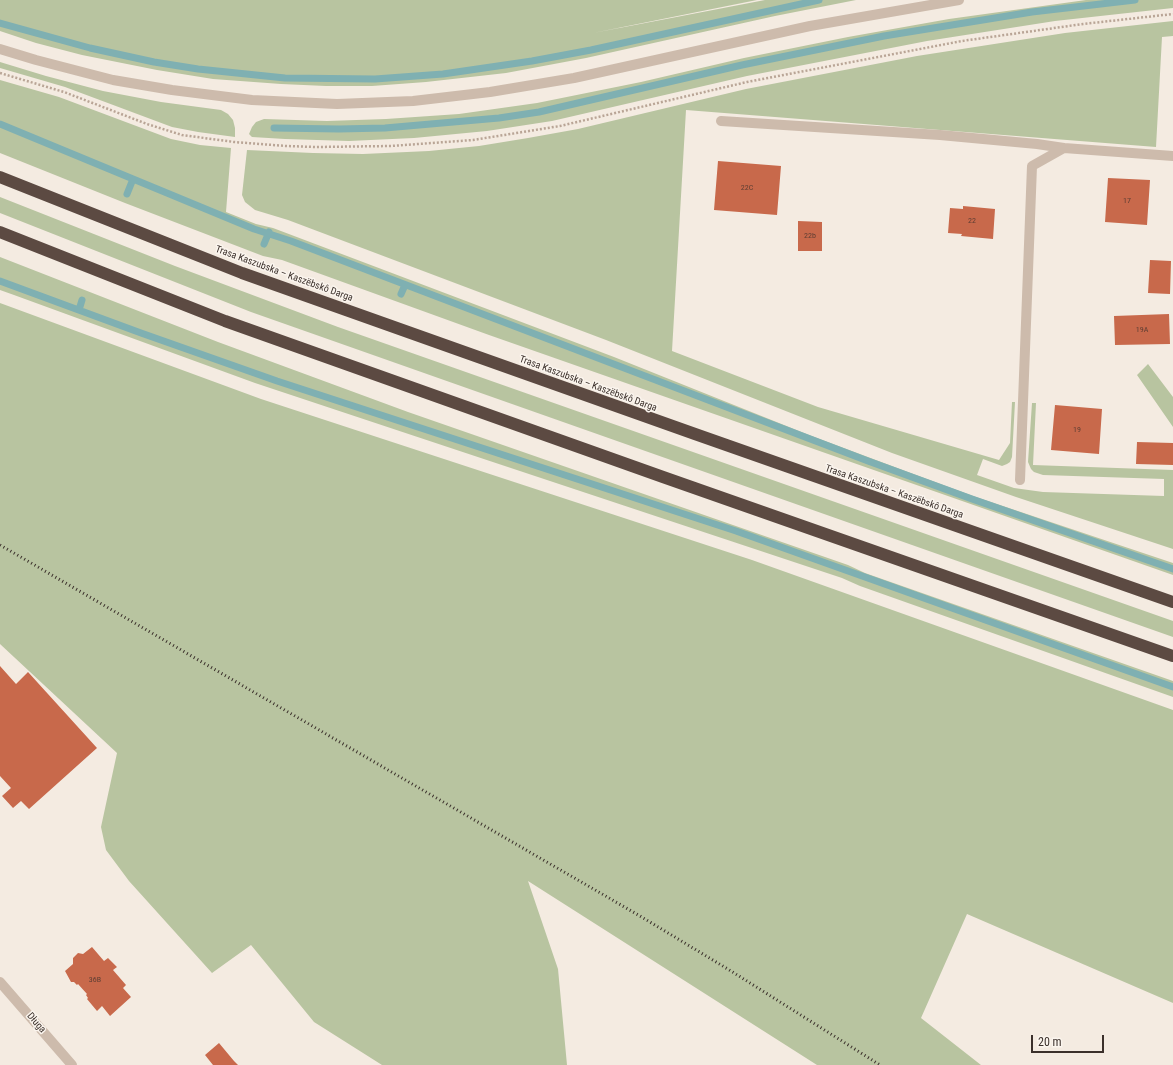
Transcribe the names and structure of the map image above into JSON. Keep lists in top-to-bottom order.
{
  "streets": {
    "highway": ["Trasa Kaszubska – Kaszëbskô Darga"],
    "street": ["Długa"]
  },
  "house_numbers": [
    "22C",
    "17",
    "22",
    "22b",
    "19A",
    "19",
    "36B"
  ],
  "scale_bar": "20 m"
}
